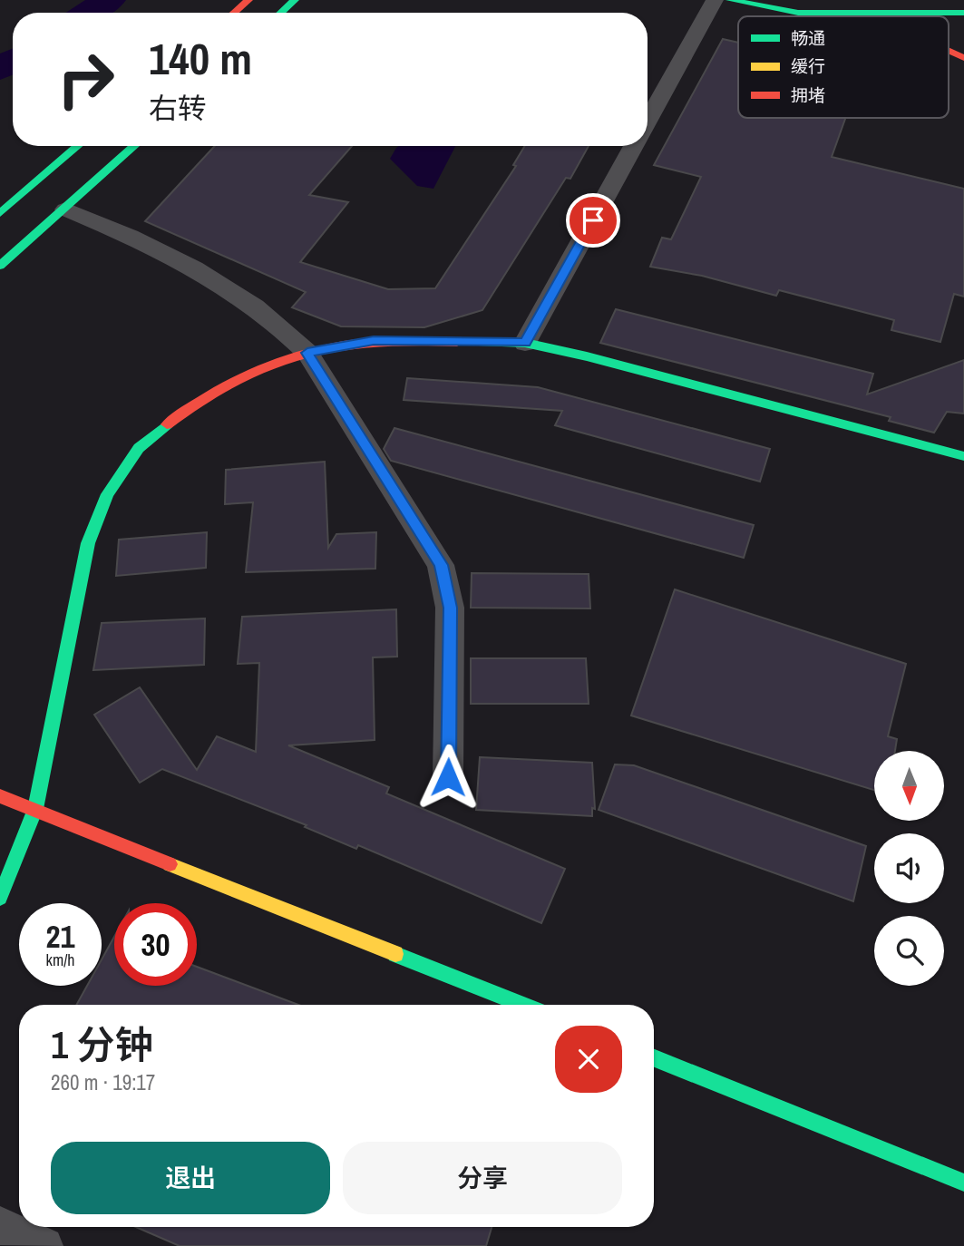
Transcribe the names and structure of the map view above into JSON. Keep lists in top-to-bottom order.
{
  "legend": ["畅通", "缓行", "拥堵"],
  "north": "bottom",
  "page": {
    "turn": ["140 m", "右转"],
    "speed": "21 km/h",
    "limit": "30",
    "heading": ["1 分钟", "260 m · 19:17"],
    "buttons": ["退出", "分享"]
  }
}
